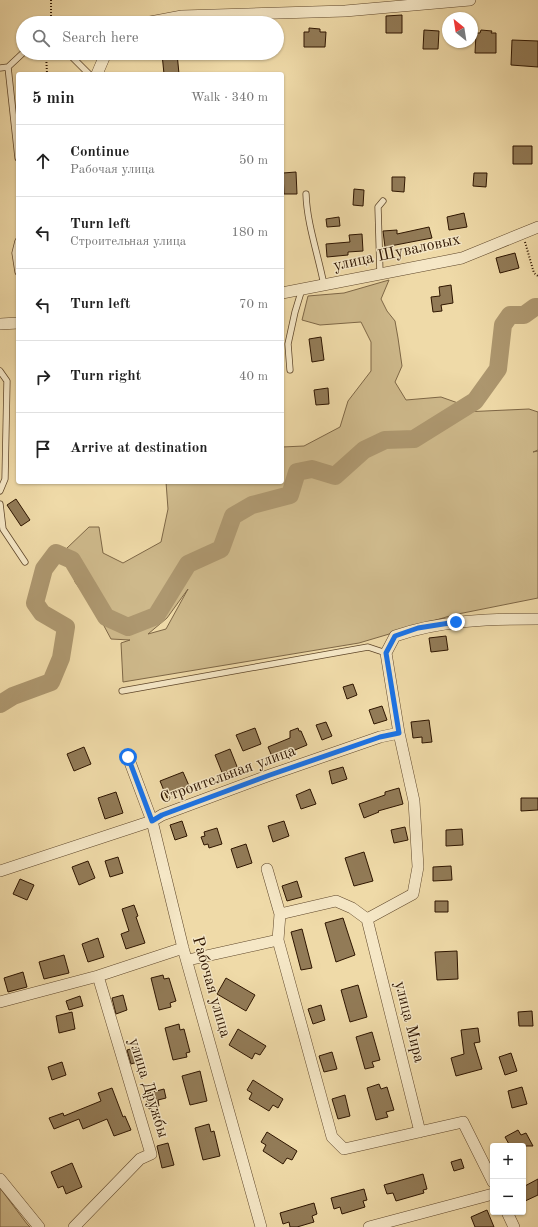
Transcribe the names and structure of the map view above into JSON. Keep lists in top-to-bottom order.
{
  "streets": {
    "street": [
      "улица Шуваловых",
      "Строительная улица",
      "Рабочая улица",
      "улица Мира",
      "улица Дружбы"
    ]
  },
  "crossings": [
    ["Строительная улица", "Рабочая улица"]
  ],
  "north": "top left",
  "page": {
    "search": "Search here",
    "heading": ["5 min", "Walk · 340 m"],
    "list": [
      ["Continue", "Рабочая улица", "50 m"],
      ["Turn left", "Строительная улица", "180 m"],
      ["Turn left", "70 m"],
      ["Turn right", "40 m"],
      "Arrive at destination"
    ],
    "map_buttons": ["+", "−"]
  }
}
